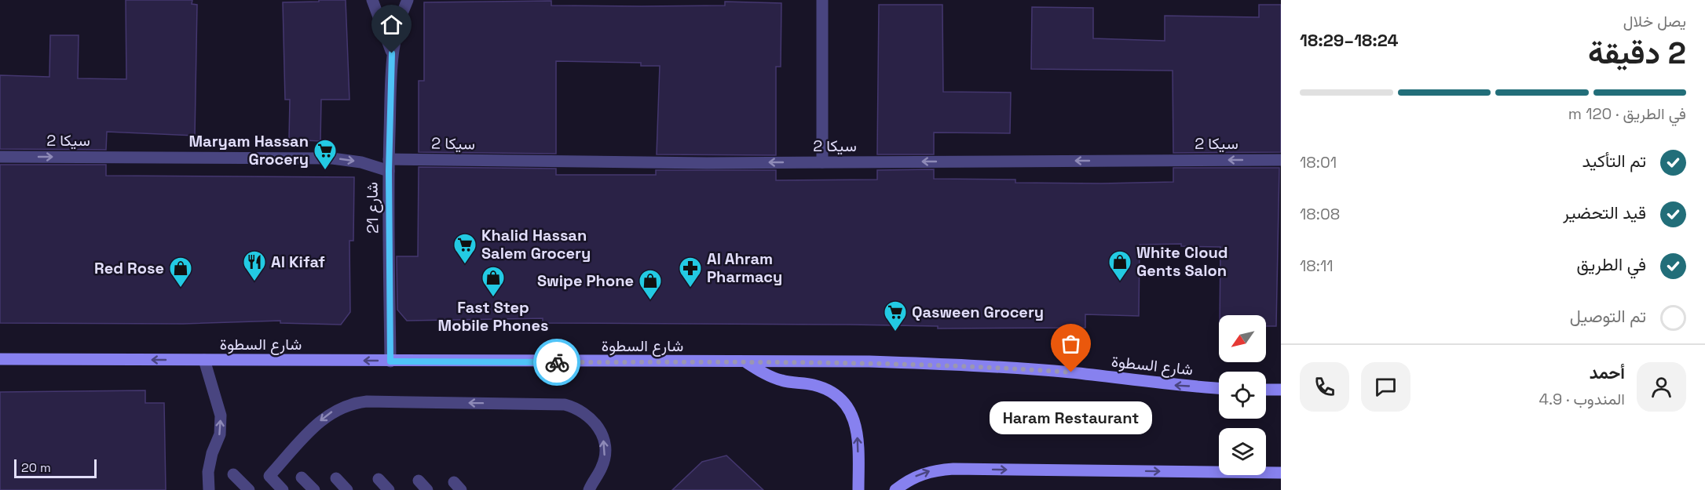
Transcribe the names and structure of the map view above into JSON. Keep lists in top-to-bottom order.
{
  "streets": {
    "main road": ["شارع السطوة"],
    "street": ["سيكا 2", "شارع 21"]
  },
  "crossings": [
    ["سيكا 2", "شارع 21"],
    ["شارع 21", "شارع السطوة"]
  ],
  "places": {
    "supermarket": ["Maryam Hassan Grocery", "Khalid Hassan Salem Grocery", "Qasween Grocery"],
    "restaurant": ["Al Kifaf"],
    "shop": [
      "White Cloud Gents Salon",
      "Red Rose",
      "Fast Step Mobile Phones",
      "Swipe Phone"
    ],
    "pharmacy": ["Al Ahram Pharmacy"],
    "other": ["Haram Restaurant"]
  },
  "scale_bar": "20 m",
  "north": "bottom left",
  "page": {
    "heading": ["2 دقيقة", "يصل خلال", "18:24–18:29"],
    "panel": ["أحمد", "المندوب · 4.9"],
    "bar": "في الطريق · 120 m",
    "list": [
      ["تم التأكيد", "18:01"],
      ["قيد التحضير", "18:08"],
      ["في الطريق", "18:11"],
      "تم التوصيل"
    ],
    "bubble": "Haram Restaurant",
    "scale": "20 m"
  }
}
